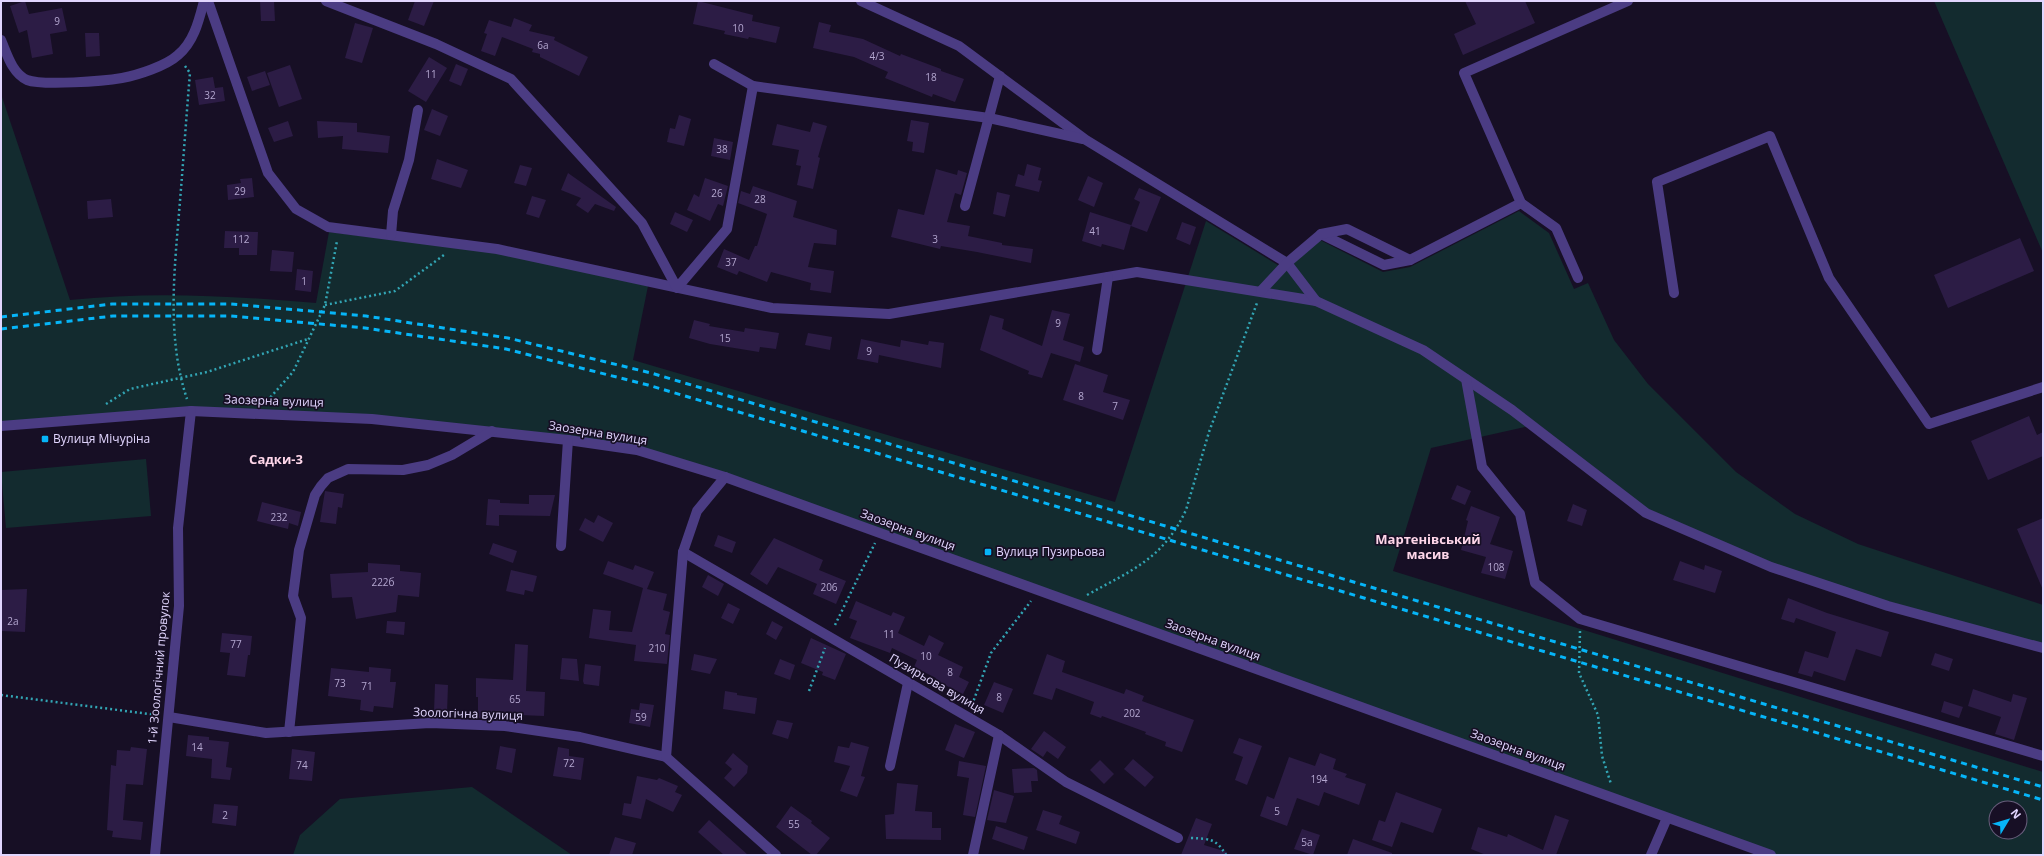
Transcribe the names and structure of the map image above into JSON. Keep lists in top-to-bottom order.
{
  "streets": {
    "street": [
      "Заозерна вулиця",
      "1-й Зоологічний провулок",
      "Пузирьова вулиця",
      "Зоологічна вулиця"
    ]
  },
  "crossings": [
    ["Заозерна вулиця", "1-й Зоологічний провулок"],
    ["1-й Зоологічний провулок", "Зоологічна вулиця"]
  ],
  "districts": ["Садки-3", "Мартенівський масив"],
  "places": {
    "transit": ["Вулиця Мічуріна", "Вулиця Пузирьова"]
  },
  "house_numbers": [
    "9",
    "10",
    "6а",
    "4/3",
    "11",
    "18",
    "32",
    "38",
    "29",
    "26",
    "28",
    "41",
    "112",
    "3",
    "37",
    "1",
    "9",
    "15",
    "9",
    "8",
    "7",
    "232",
    "108",
    "222б",
    "206",
    "2а",
    "11",
    "77",
    "210",
    "10",
    "8",
    "73",
    "71",
    "8",
    "65",
    "202",
    "59",
    "14",
    "72",
    "74",
    "194",
    "5",
    "2",
    "55",
    "5а"
  ],
  "north": "top right"
}
